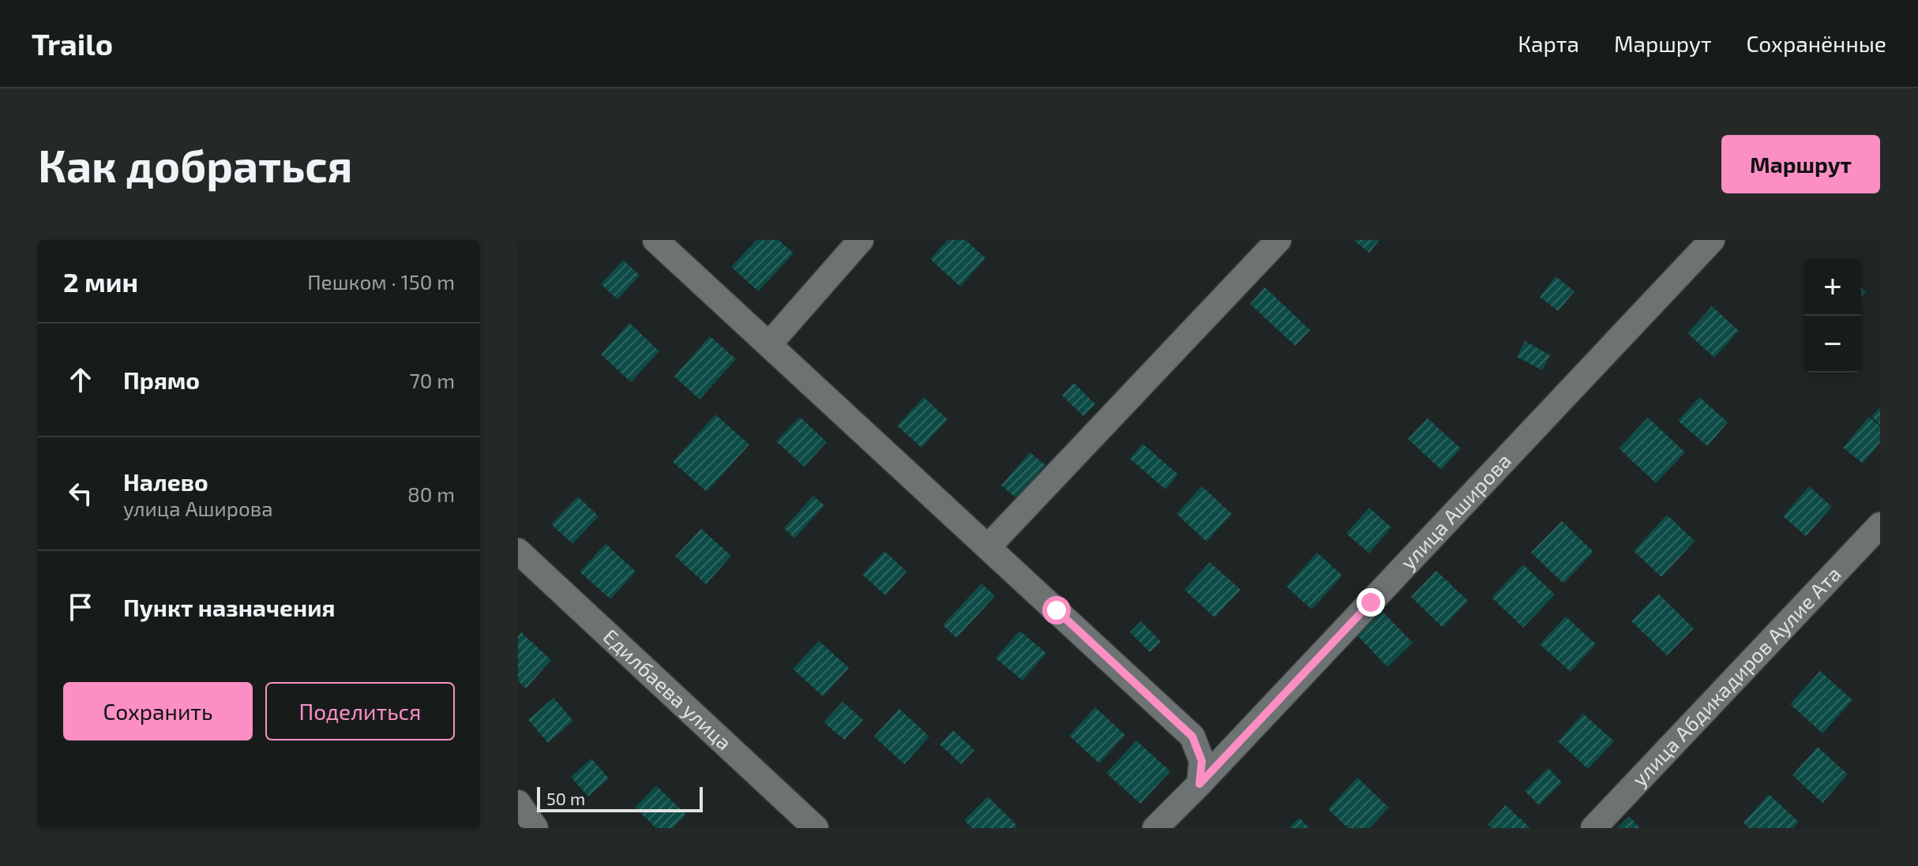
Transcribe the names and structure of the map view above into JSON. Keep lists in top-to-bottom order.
{
  "streets": {
    "street": ["улица Аширова", "улица Абдикадиров Аулие Ата", "Едилбаева улица"]
  },
  "scale_bar": "50 m",
  "page": {
    "header": "Trailo",
    "nav": ["Карта", "Маршрут", "Сохранённые"],
    "buttons": [
      "Маршрут",
      ["Сохранить", "Поделиться"]
    ],
    "title": "Как добраться",
    "heading": ["2 мин", "Пешком · 150 m"],
    "map_buttons": ["+", "−"],
    "list": [
      ["Прямо", "70 m"],
      ["Налево", "улица Аширова", "80 m"],
      "Пункт назначения"
    ],
    "scale": "50 m"
  }
}
